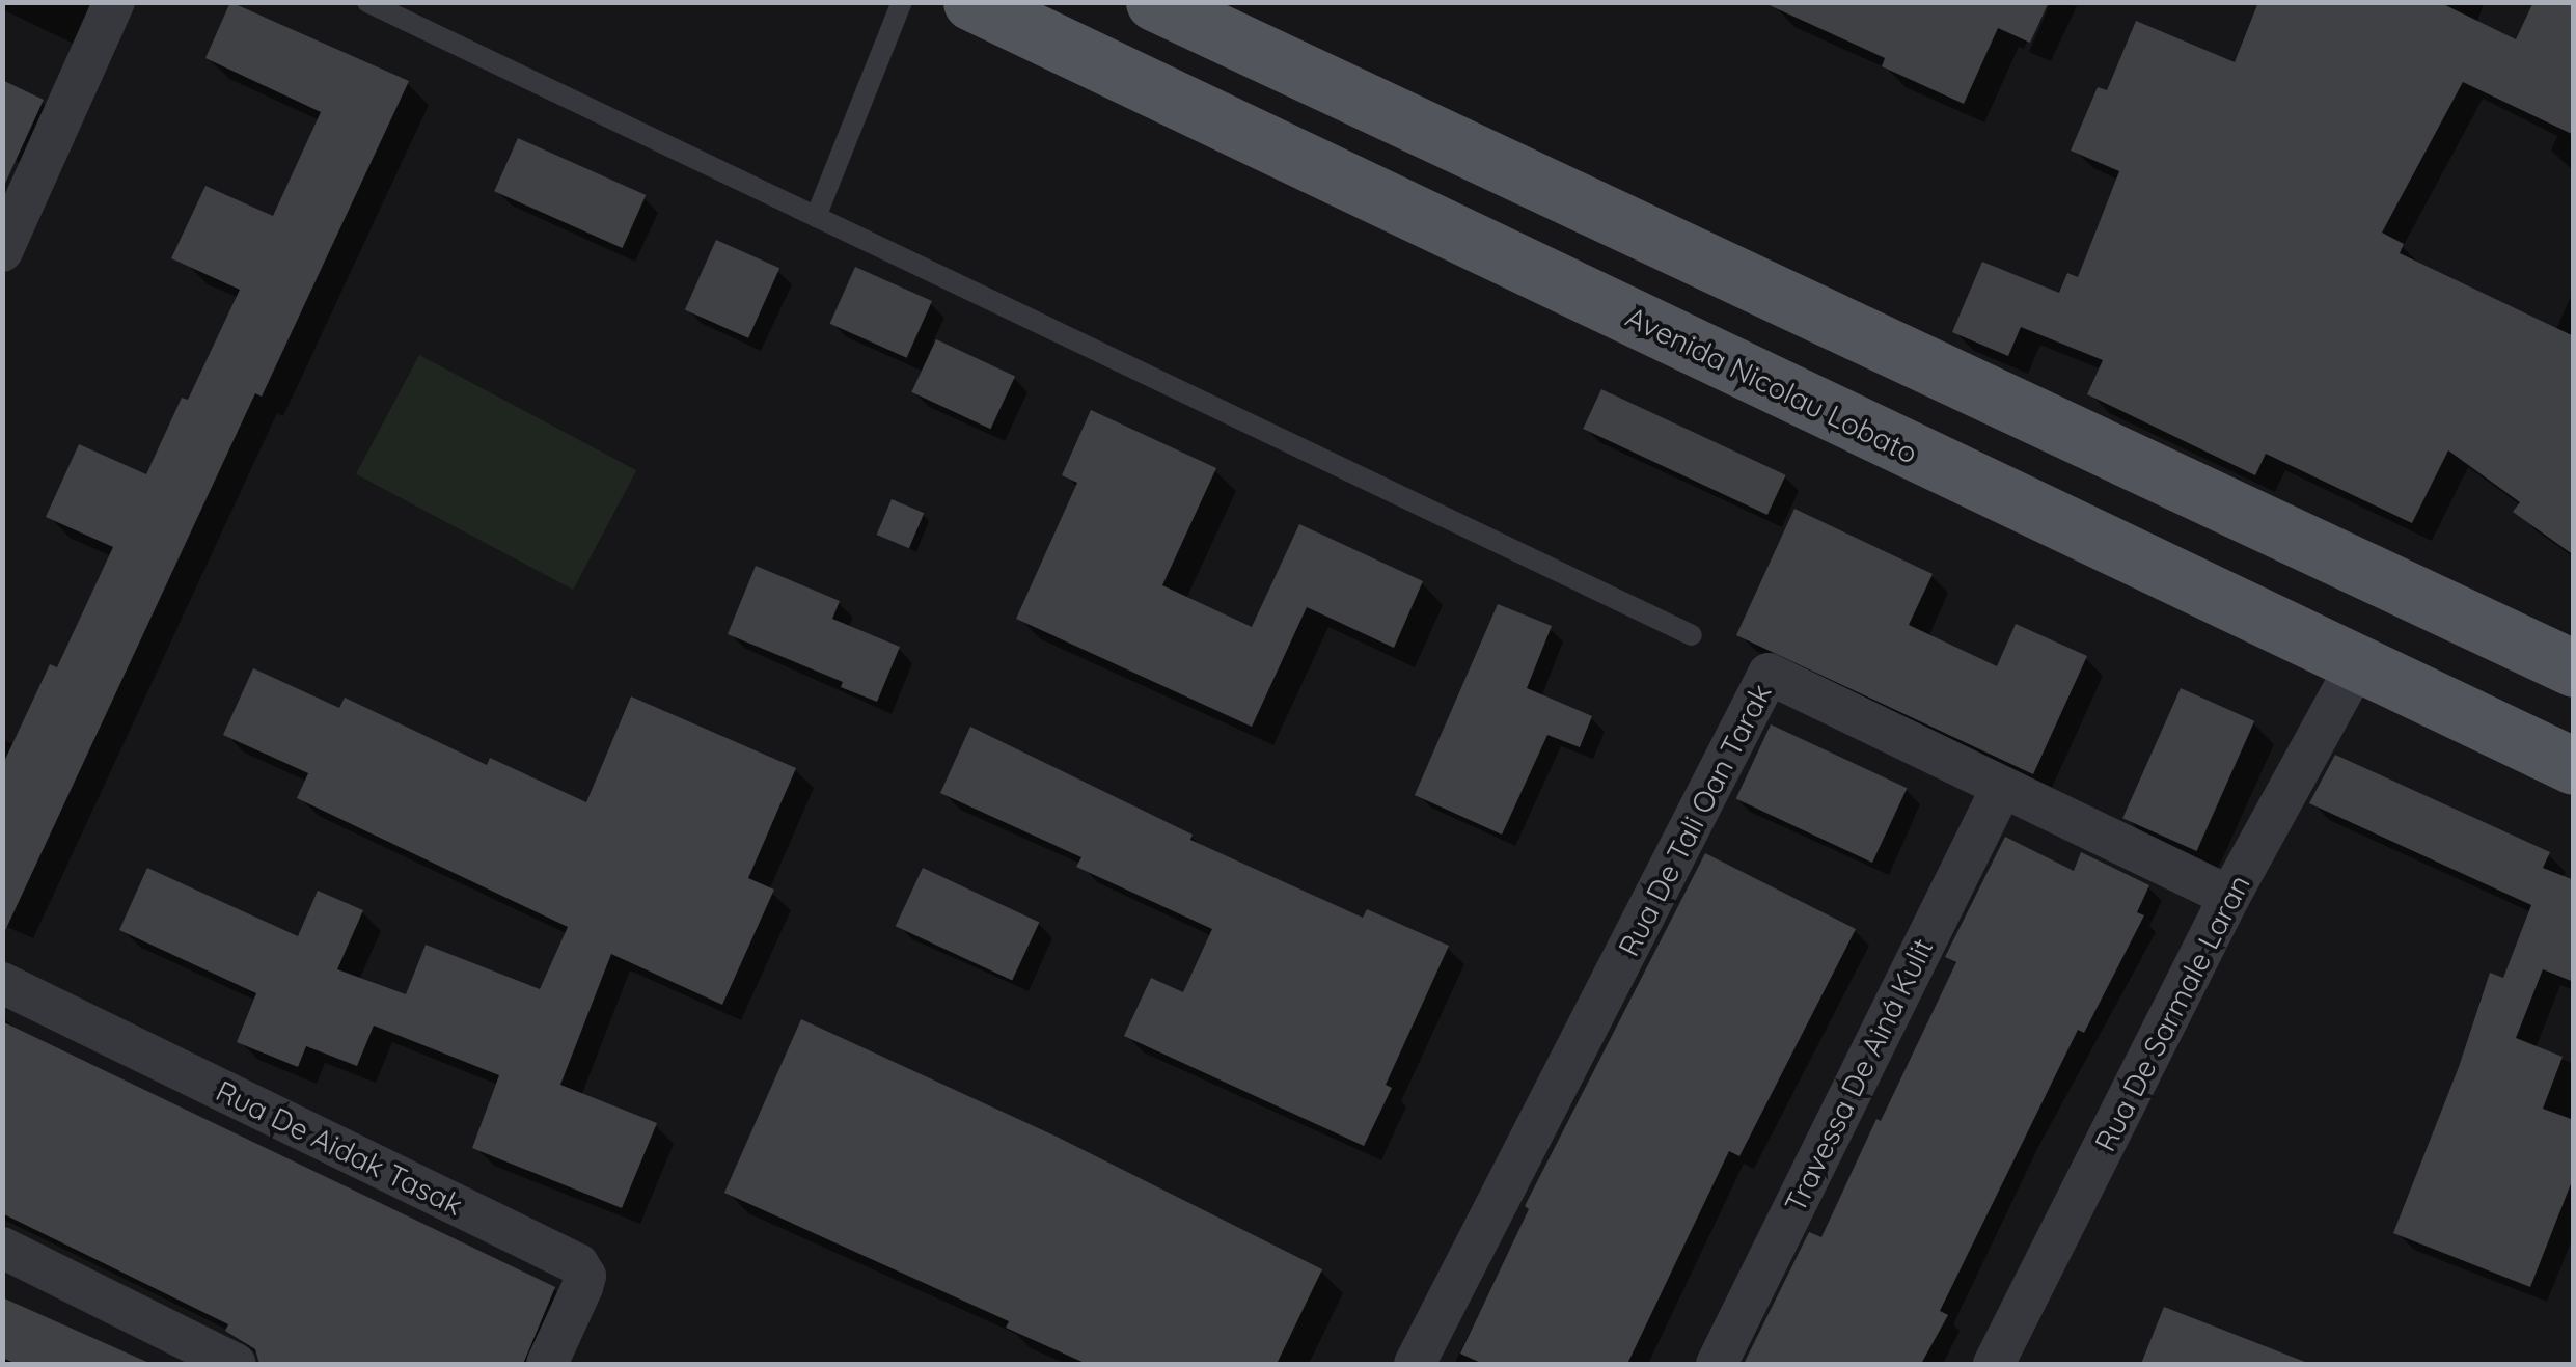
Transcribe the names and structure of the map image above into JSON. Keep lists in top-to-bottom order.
{
  "streets": {
    "main road": ["Avenida Nicolau Lobato"],
    "street": [
      "Rua De Tali Oan Tarak",
      "Rua De Sarmale Laran",
      "Travessa De Ainá Kulit",
      "Rua De Aidak Tasak"
    ]
  },
  "crossings": [
    ["Avenida Nicolau Lobato", "Rua De Sarmale Laran"],
    ["Rua De Tali Oan Tarak", "Rua De Sarmale Laran"],
    ["Rua De Tali Oan Tarak", "Travessa De Ainá Kulit"]
  ]
}
